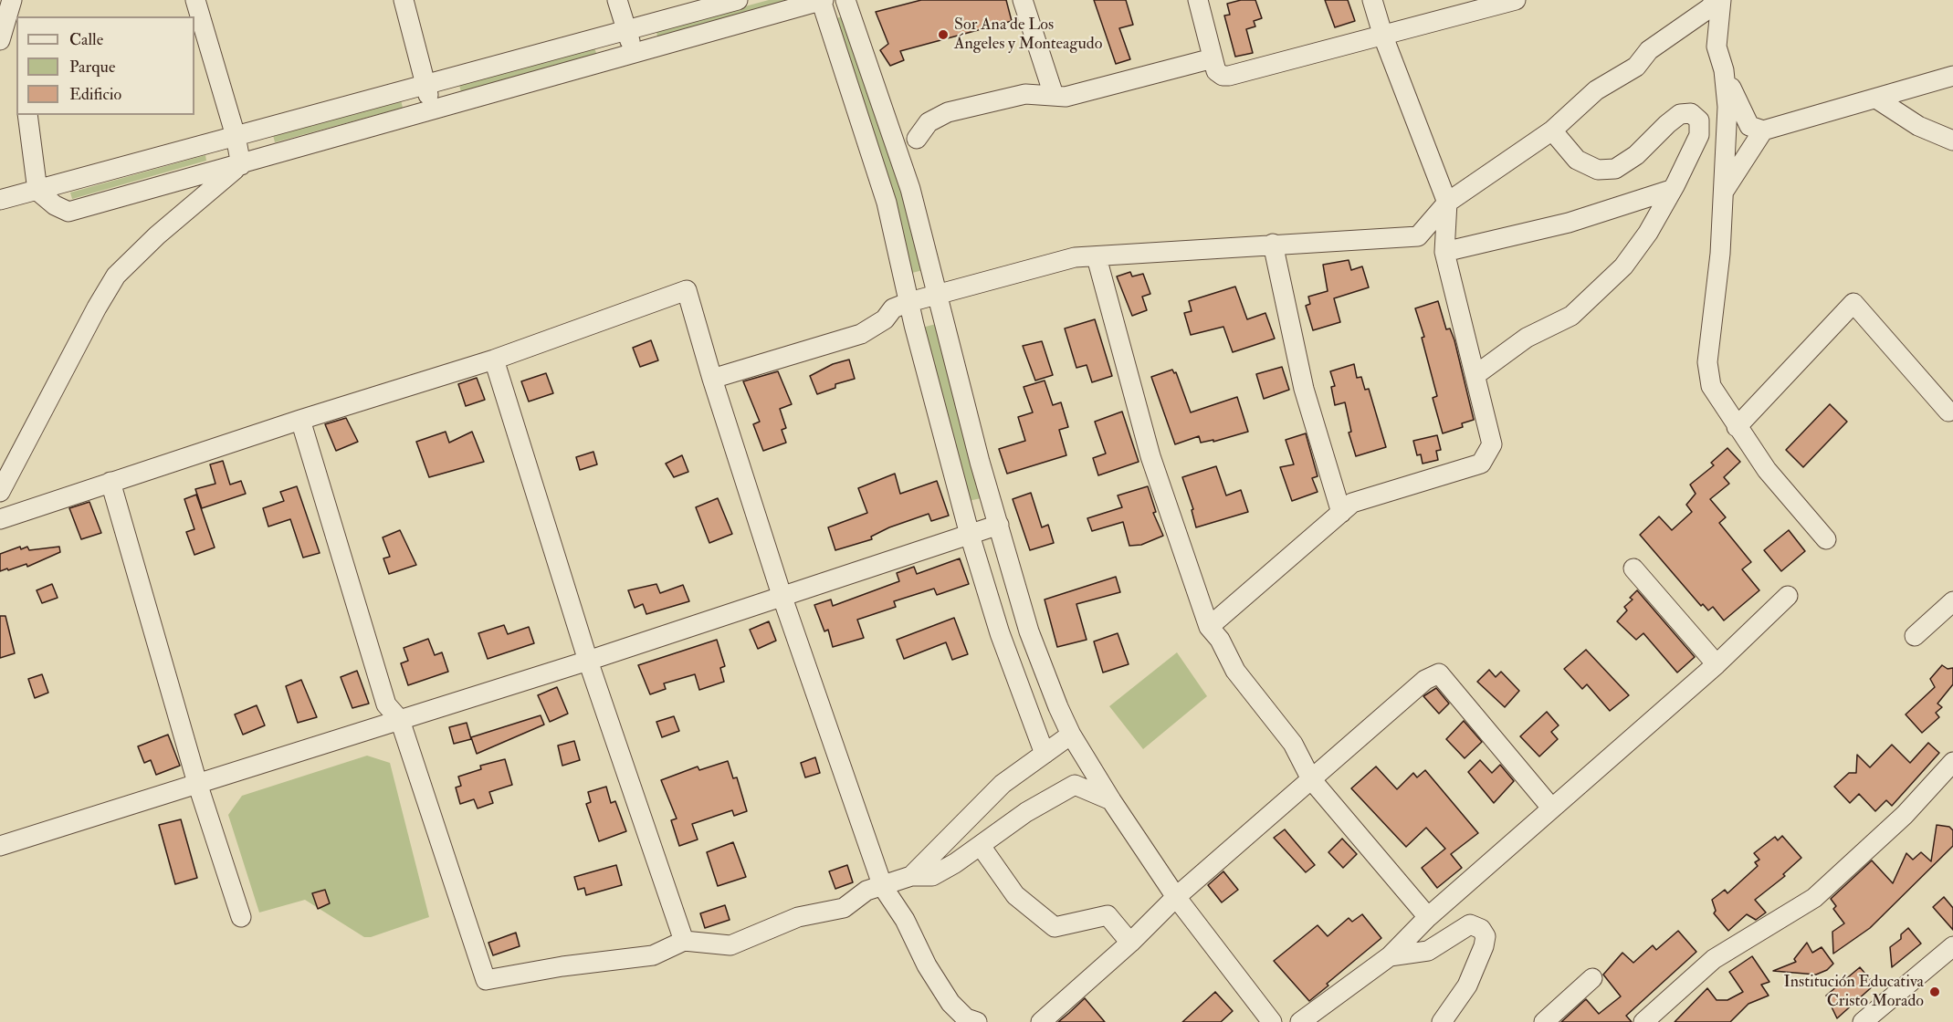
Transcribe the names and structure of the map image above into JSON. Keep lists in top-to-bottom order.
{
  "places": ["Sor Ana de Los Ángeles y Monteagudo", "Institución Educativa Cristo Morado"],
  "legend": ["Calle", "Parque", "Edificio"]
}
